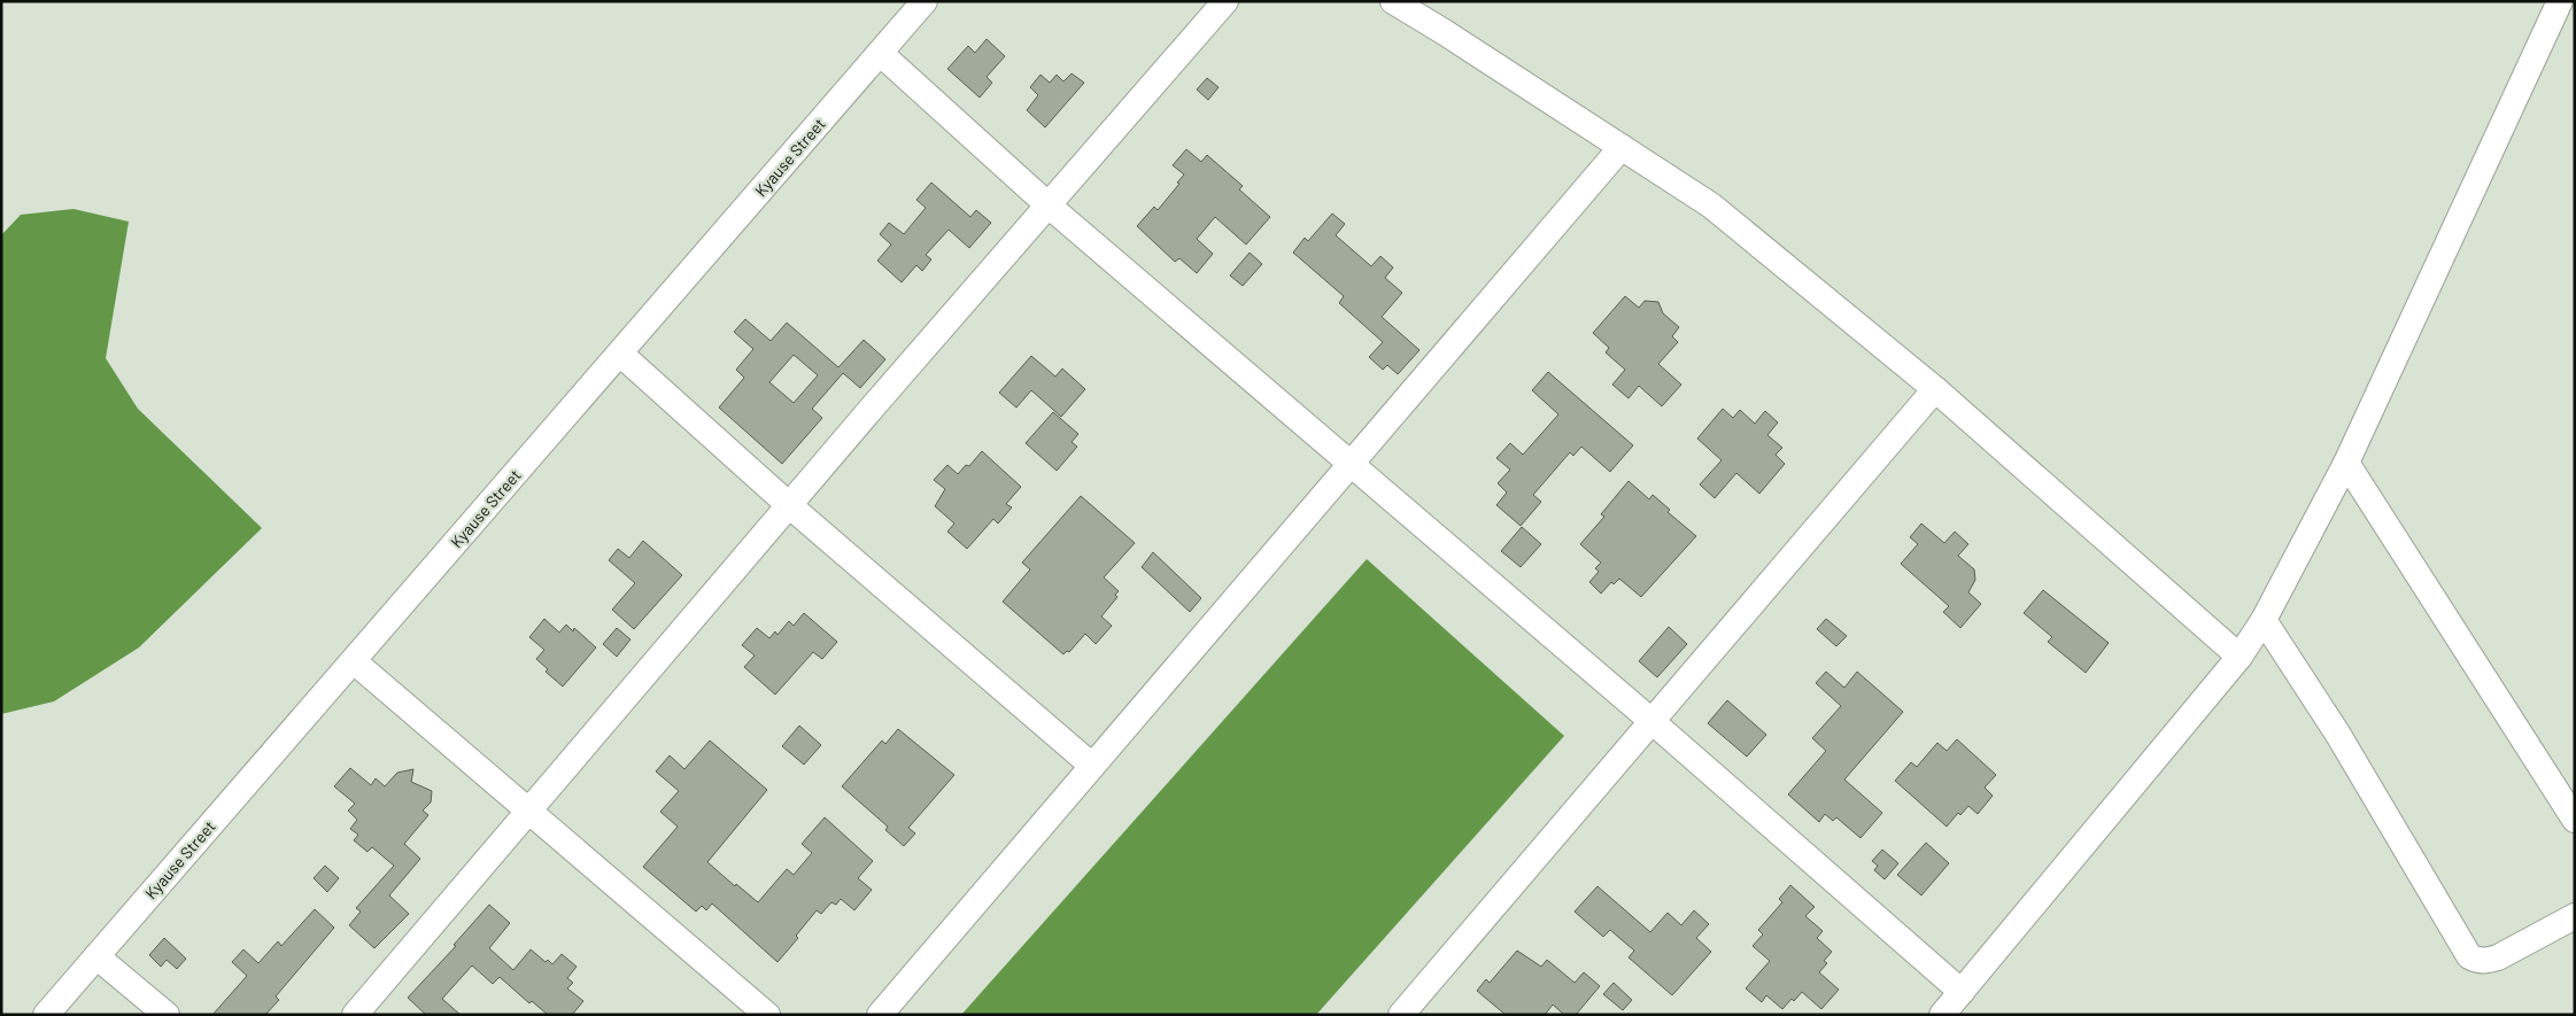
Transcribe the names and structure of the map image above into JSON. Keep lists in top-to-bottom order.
{
  "streets": {
    "street": ["Kyause Street"]
  }
}
